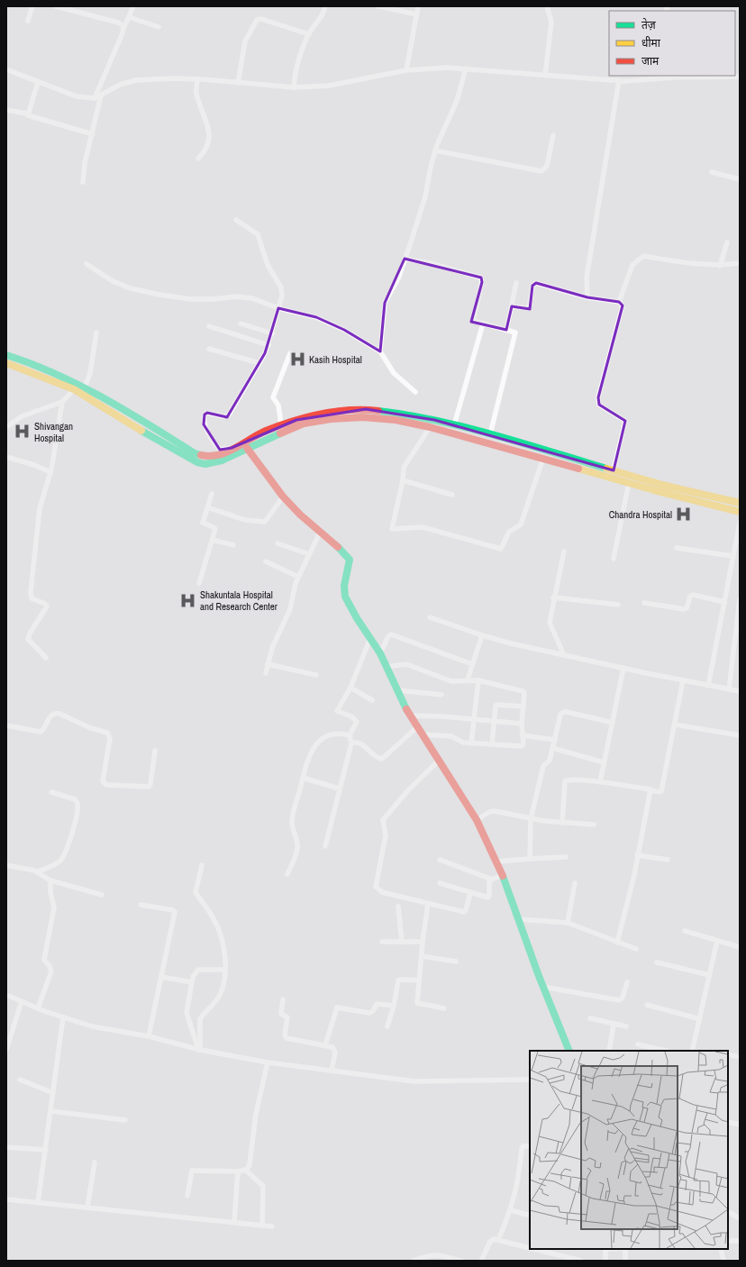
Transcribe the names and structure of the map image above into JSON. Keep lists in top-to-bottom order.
{
  "places": {
    "hospital": [
      "Kasih Hospital",
      "Shivangan Hospital",
      "Chandra Hospital",
      "Shakuntala Hospital and Research Center"
    ]
  },
  "legend": ["तेज़", "धीमा", "जाम"]
}
